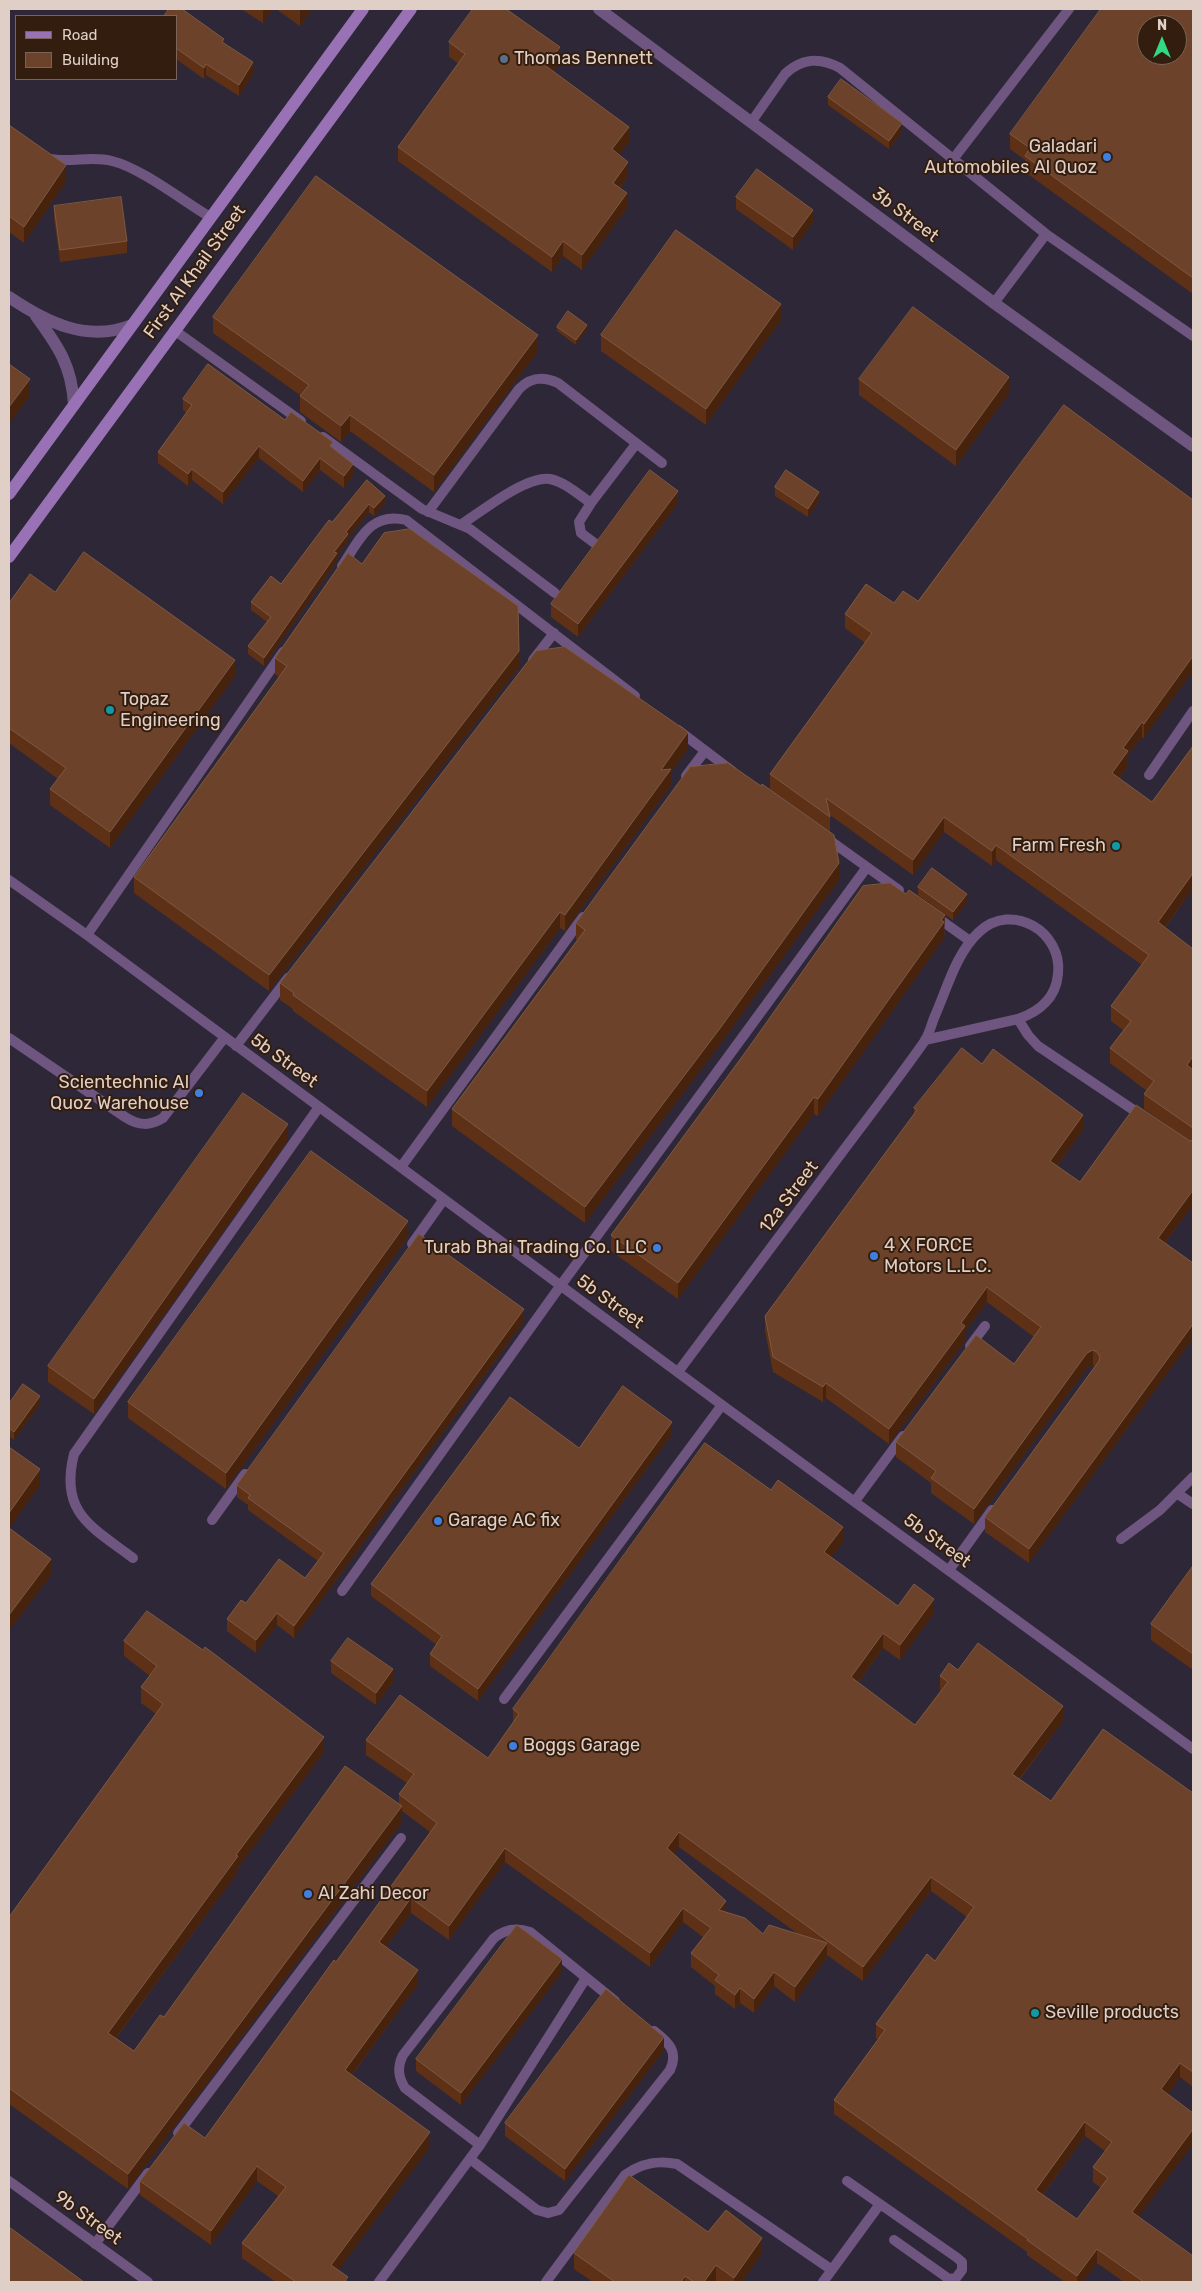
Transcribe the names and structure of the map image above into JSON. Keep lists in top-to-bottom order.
{
  "streets": {
    "main road": ["First Al Khail Street"],
    "street": ["3b Street"],
    "lane": ["5b Street", "12a Street", "9b Street"]
  },
  "crossings": [
    ["5b Street", "12a Street"]
  ],
  "places": [
    "Thomas Bennett",
    "Galadari Automobiles Al Quoz",
    "Topaz Engineering",
    "Farm Fresh",
    "Scientechnic Al Quoz Warehouse",
    "Turab Bhai Trading Co. LLC",
    "4 X FORCE Motors L.L.C.",
    "Garage AC fix",
    "Boggs Garage",
    "Al Zahi Decor",
    "Seville products"
  ],
  "legend": ["Road", "Building"],
  "north": "top"
}
